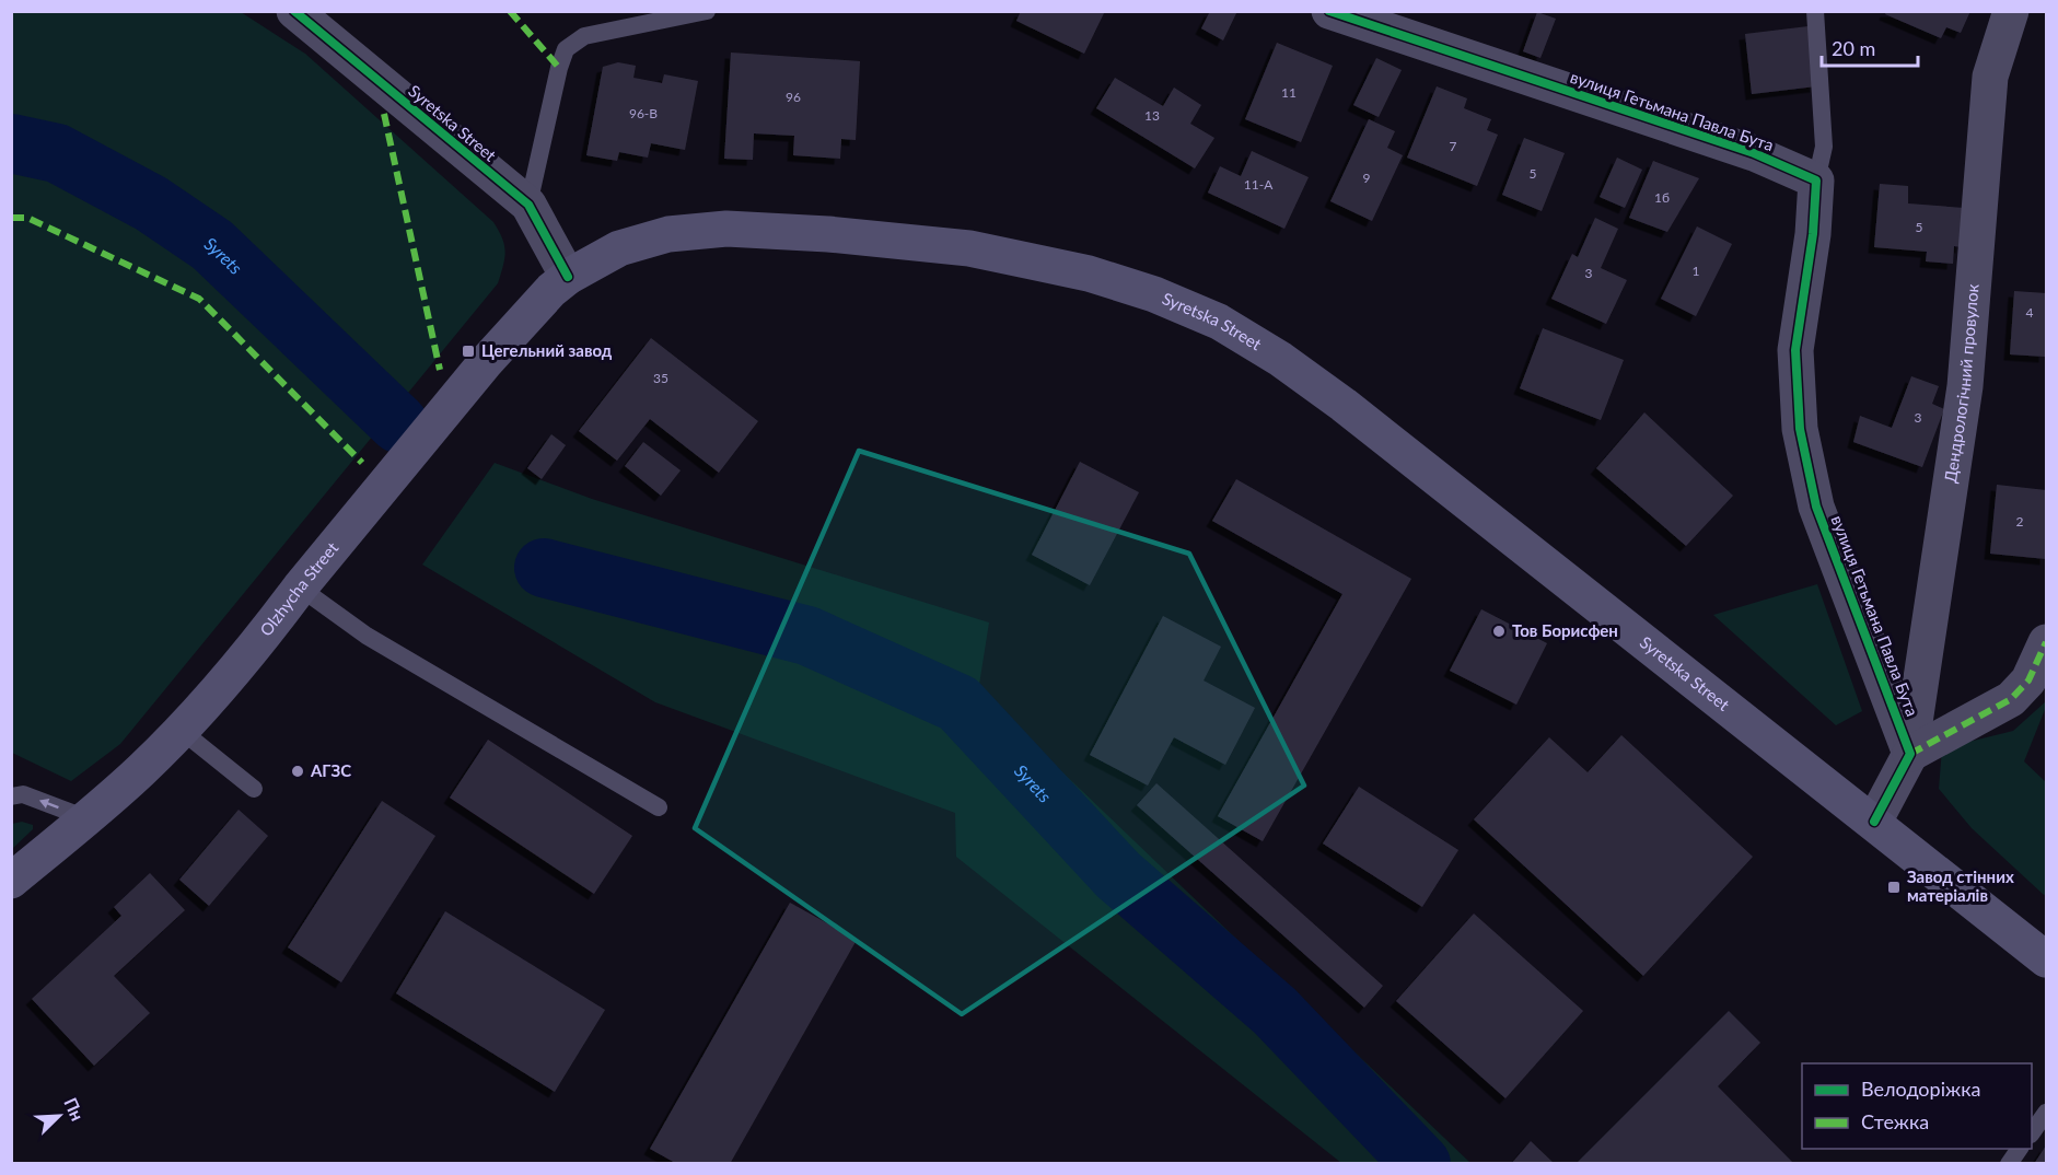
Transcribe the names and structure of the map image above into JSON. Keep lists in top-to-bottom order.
{
  "streets": {
    "main road": ["Syretska Street", "Olzhycha Street"],
    "street": ["вулиця Гетьмана Павла Бута", "Дендрологічний провулок"]
  },
  "crossings": [
    ["вулиця Гетьмана Павла Бута", "Дендрологічний провулок"],
    ["Syretska Street", "Olzhycha Street"]
  ],
  "water": ["Syrets"],
  "places": {
    "transit": ["Цегельний завод", "Завод стінних матеріалів"],
    "other": ["Тов Борисфен", "АГЗС"]
  },
  "house_numbers": [
    "11",
    "96",
    "96-В",
    "13",
    "7",
    "5",
    "9",
    "11-А",
    "1б",
    "5",
    "1",
    "3",
    "4",
    "35",
    "3",
    "2"
  ],
  "legend": ["Велодоріжка", "Стежка"],
  "scale_bar": "20 m",
  "north": "top right"
}
